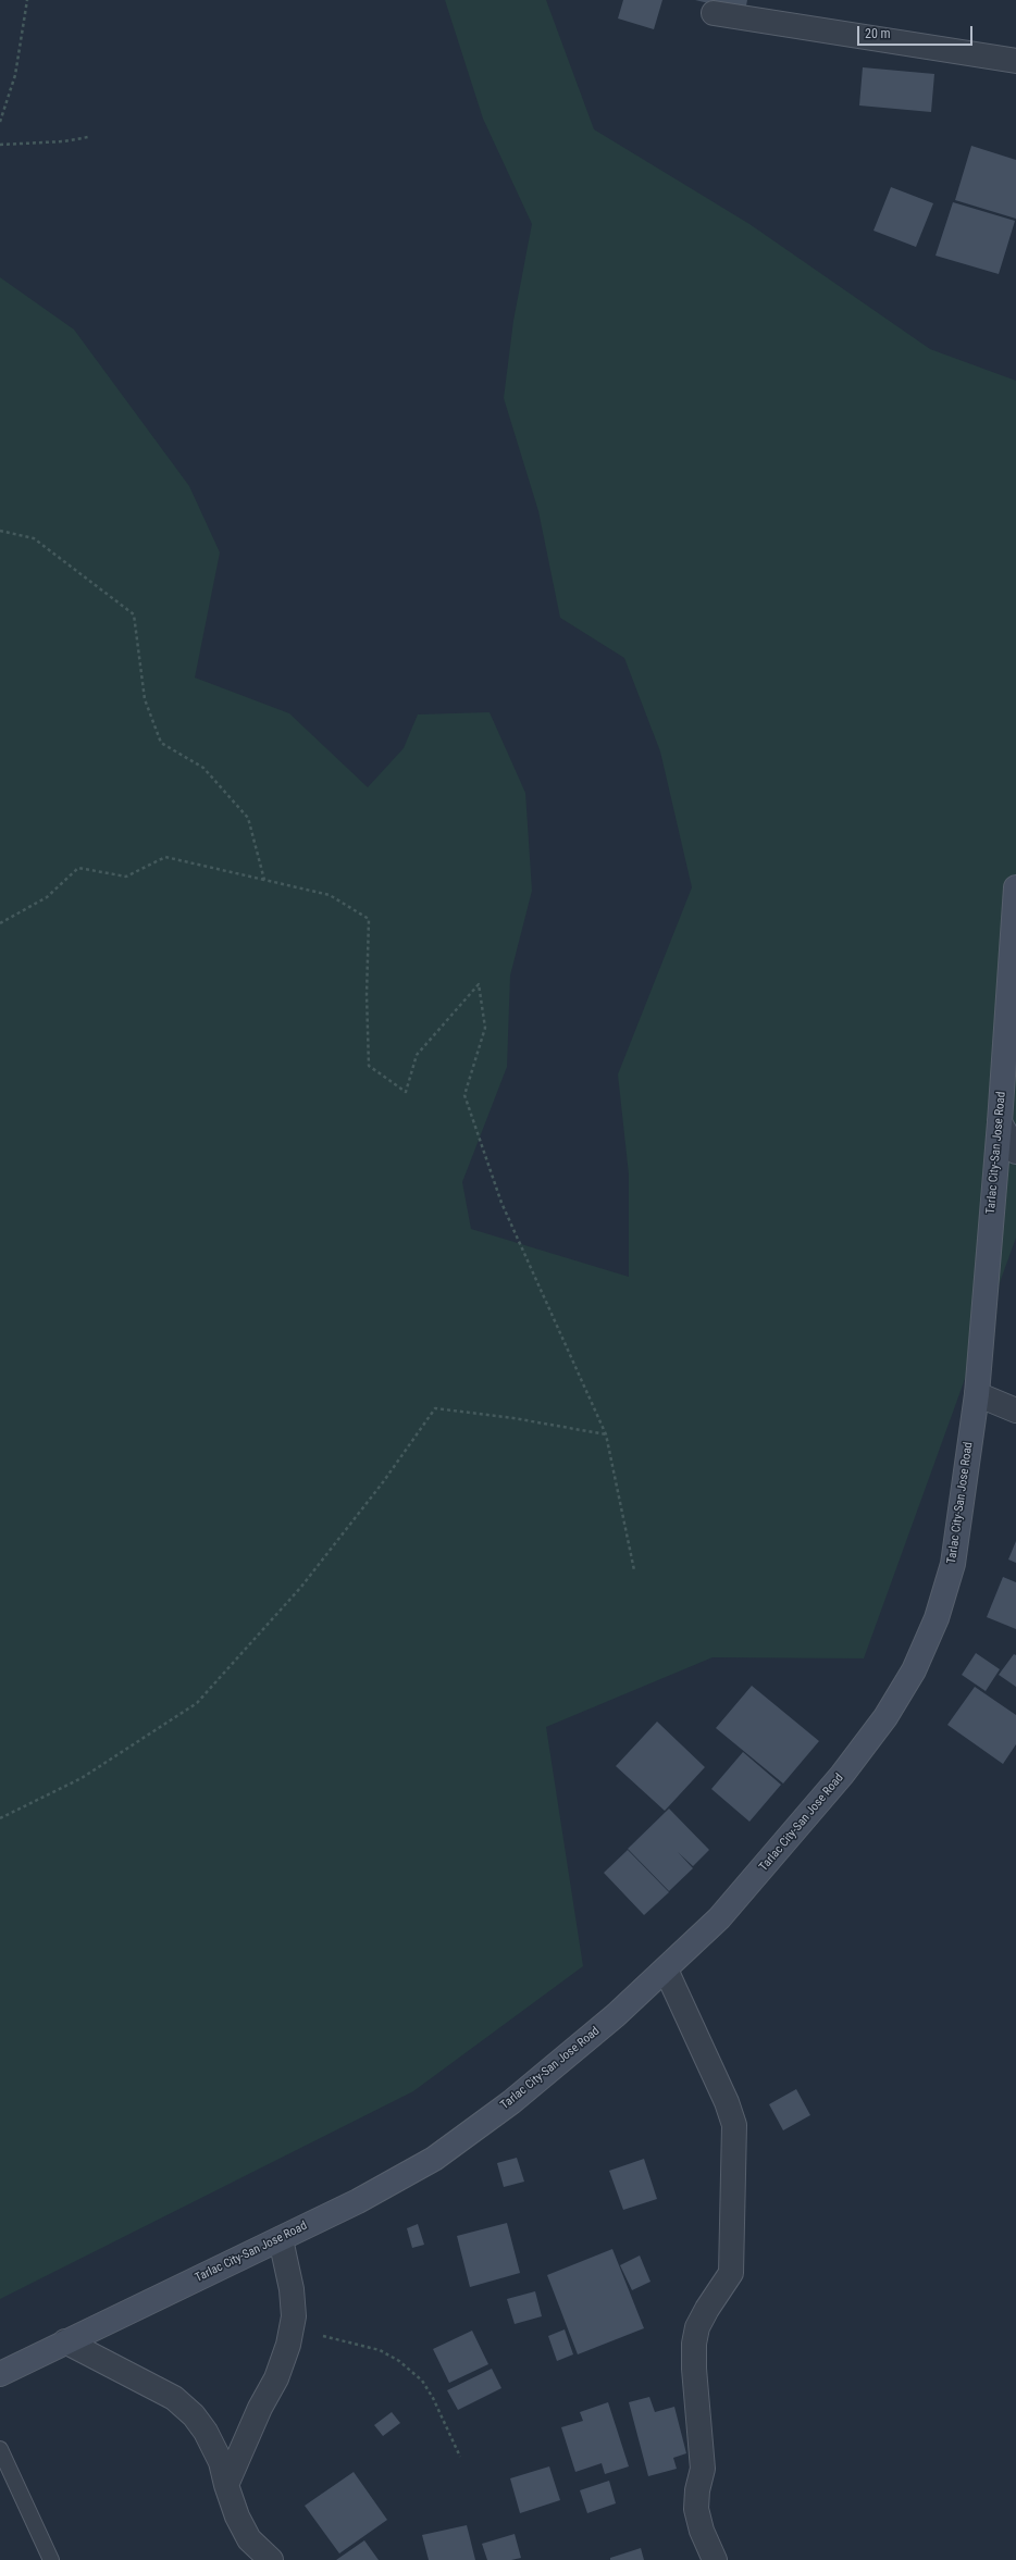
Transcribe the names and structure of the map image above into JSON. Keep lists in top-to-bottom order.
{
  "streets": {
    "main road": ["Tarlac City-San Jose Road"]
  },
  "scale_bar": "20 m"
}
